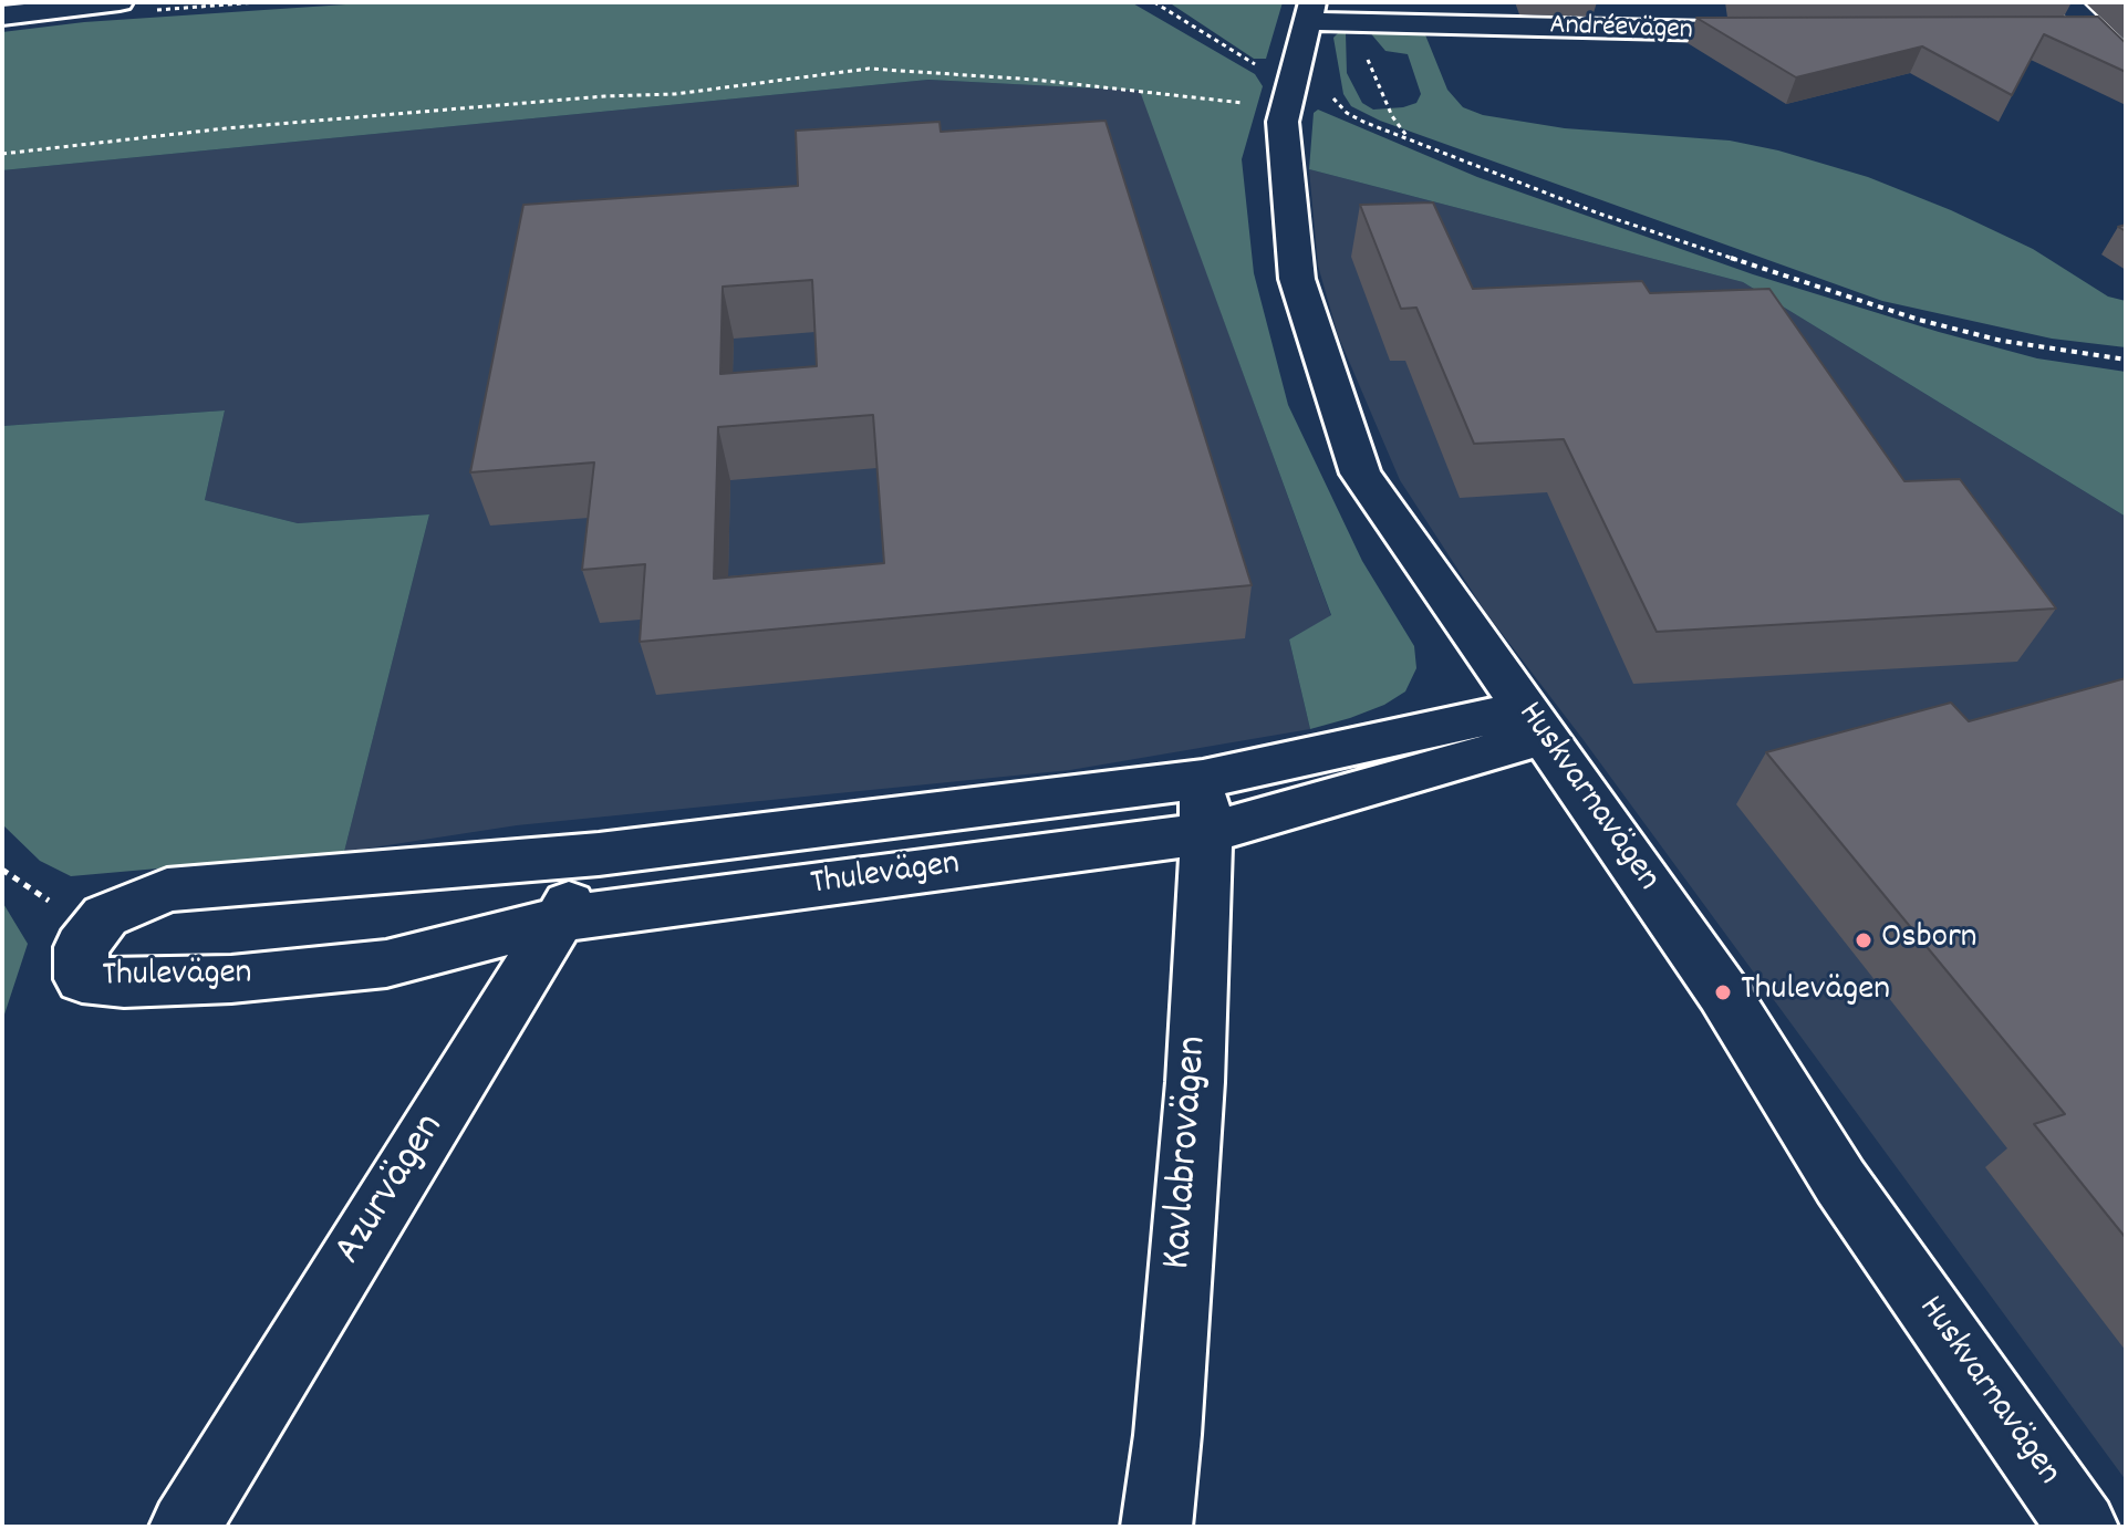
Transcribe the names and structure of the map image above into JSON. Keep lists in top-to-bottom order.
{
  "streets": {
    "street": [
      "Andréevägen",
      "Huskvarnavägen",
      "Thulevägen",
      "Kavlabrovägen",
      "Azurvägen"
    ]
  },
  "crossings": [
    ["Andréevägen", "Huskvarnavägen"],
    ["Huskvarnavägen", "Thulevägen"],
    ["Thulevägen", "Kavlabrovägen"],
    ["Thulevägen", "Azurvägen"]
  ],
  "places": ["Osborn", "Thulevägen"]
}
